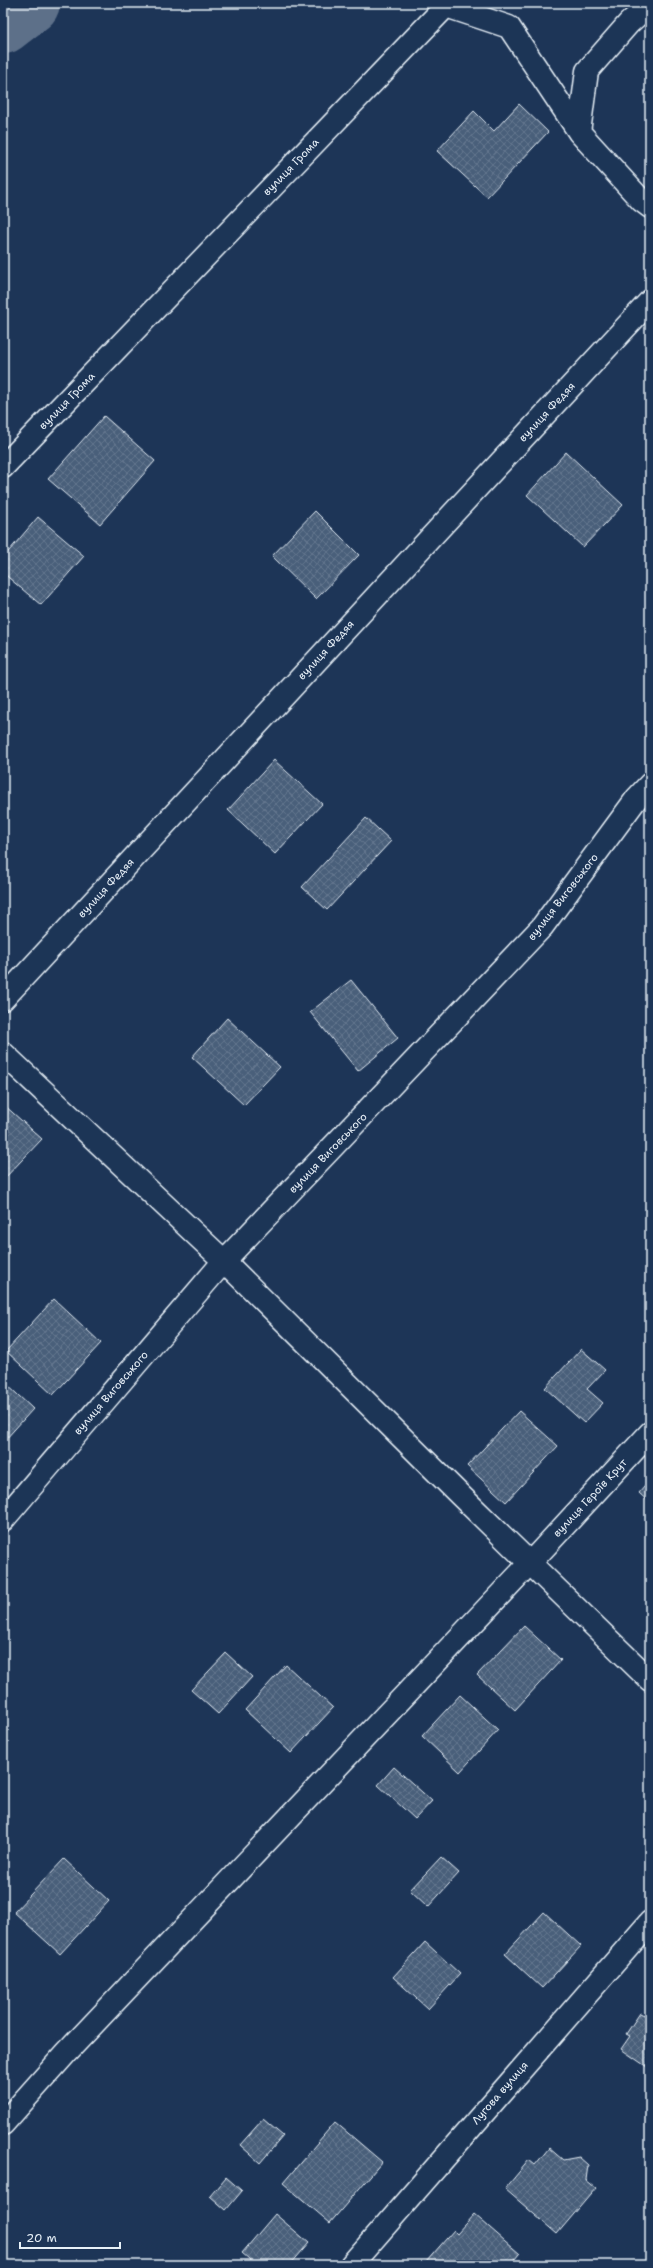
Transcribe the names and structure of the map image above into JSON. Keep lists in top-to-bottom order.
{
  "streets": {
    "street": [
      "вулиця Грома",
      "вулиця Федяя",
      "вулиця Виговського",
      "вулиця Героїв Крут",
      "Лугова вулиця"
    ]
  },
  "scale_bar": "20 m"
}
